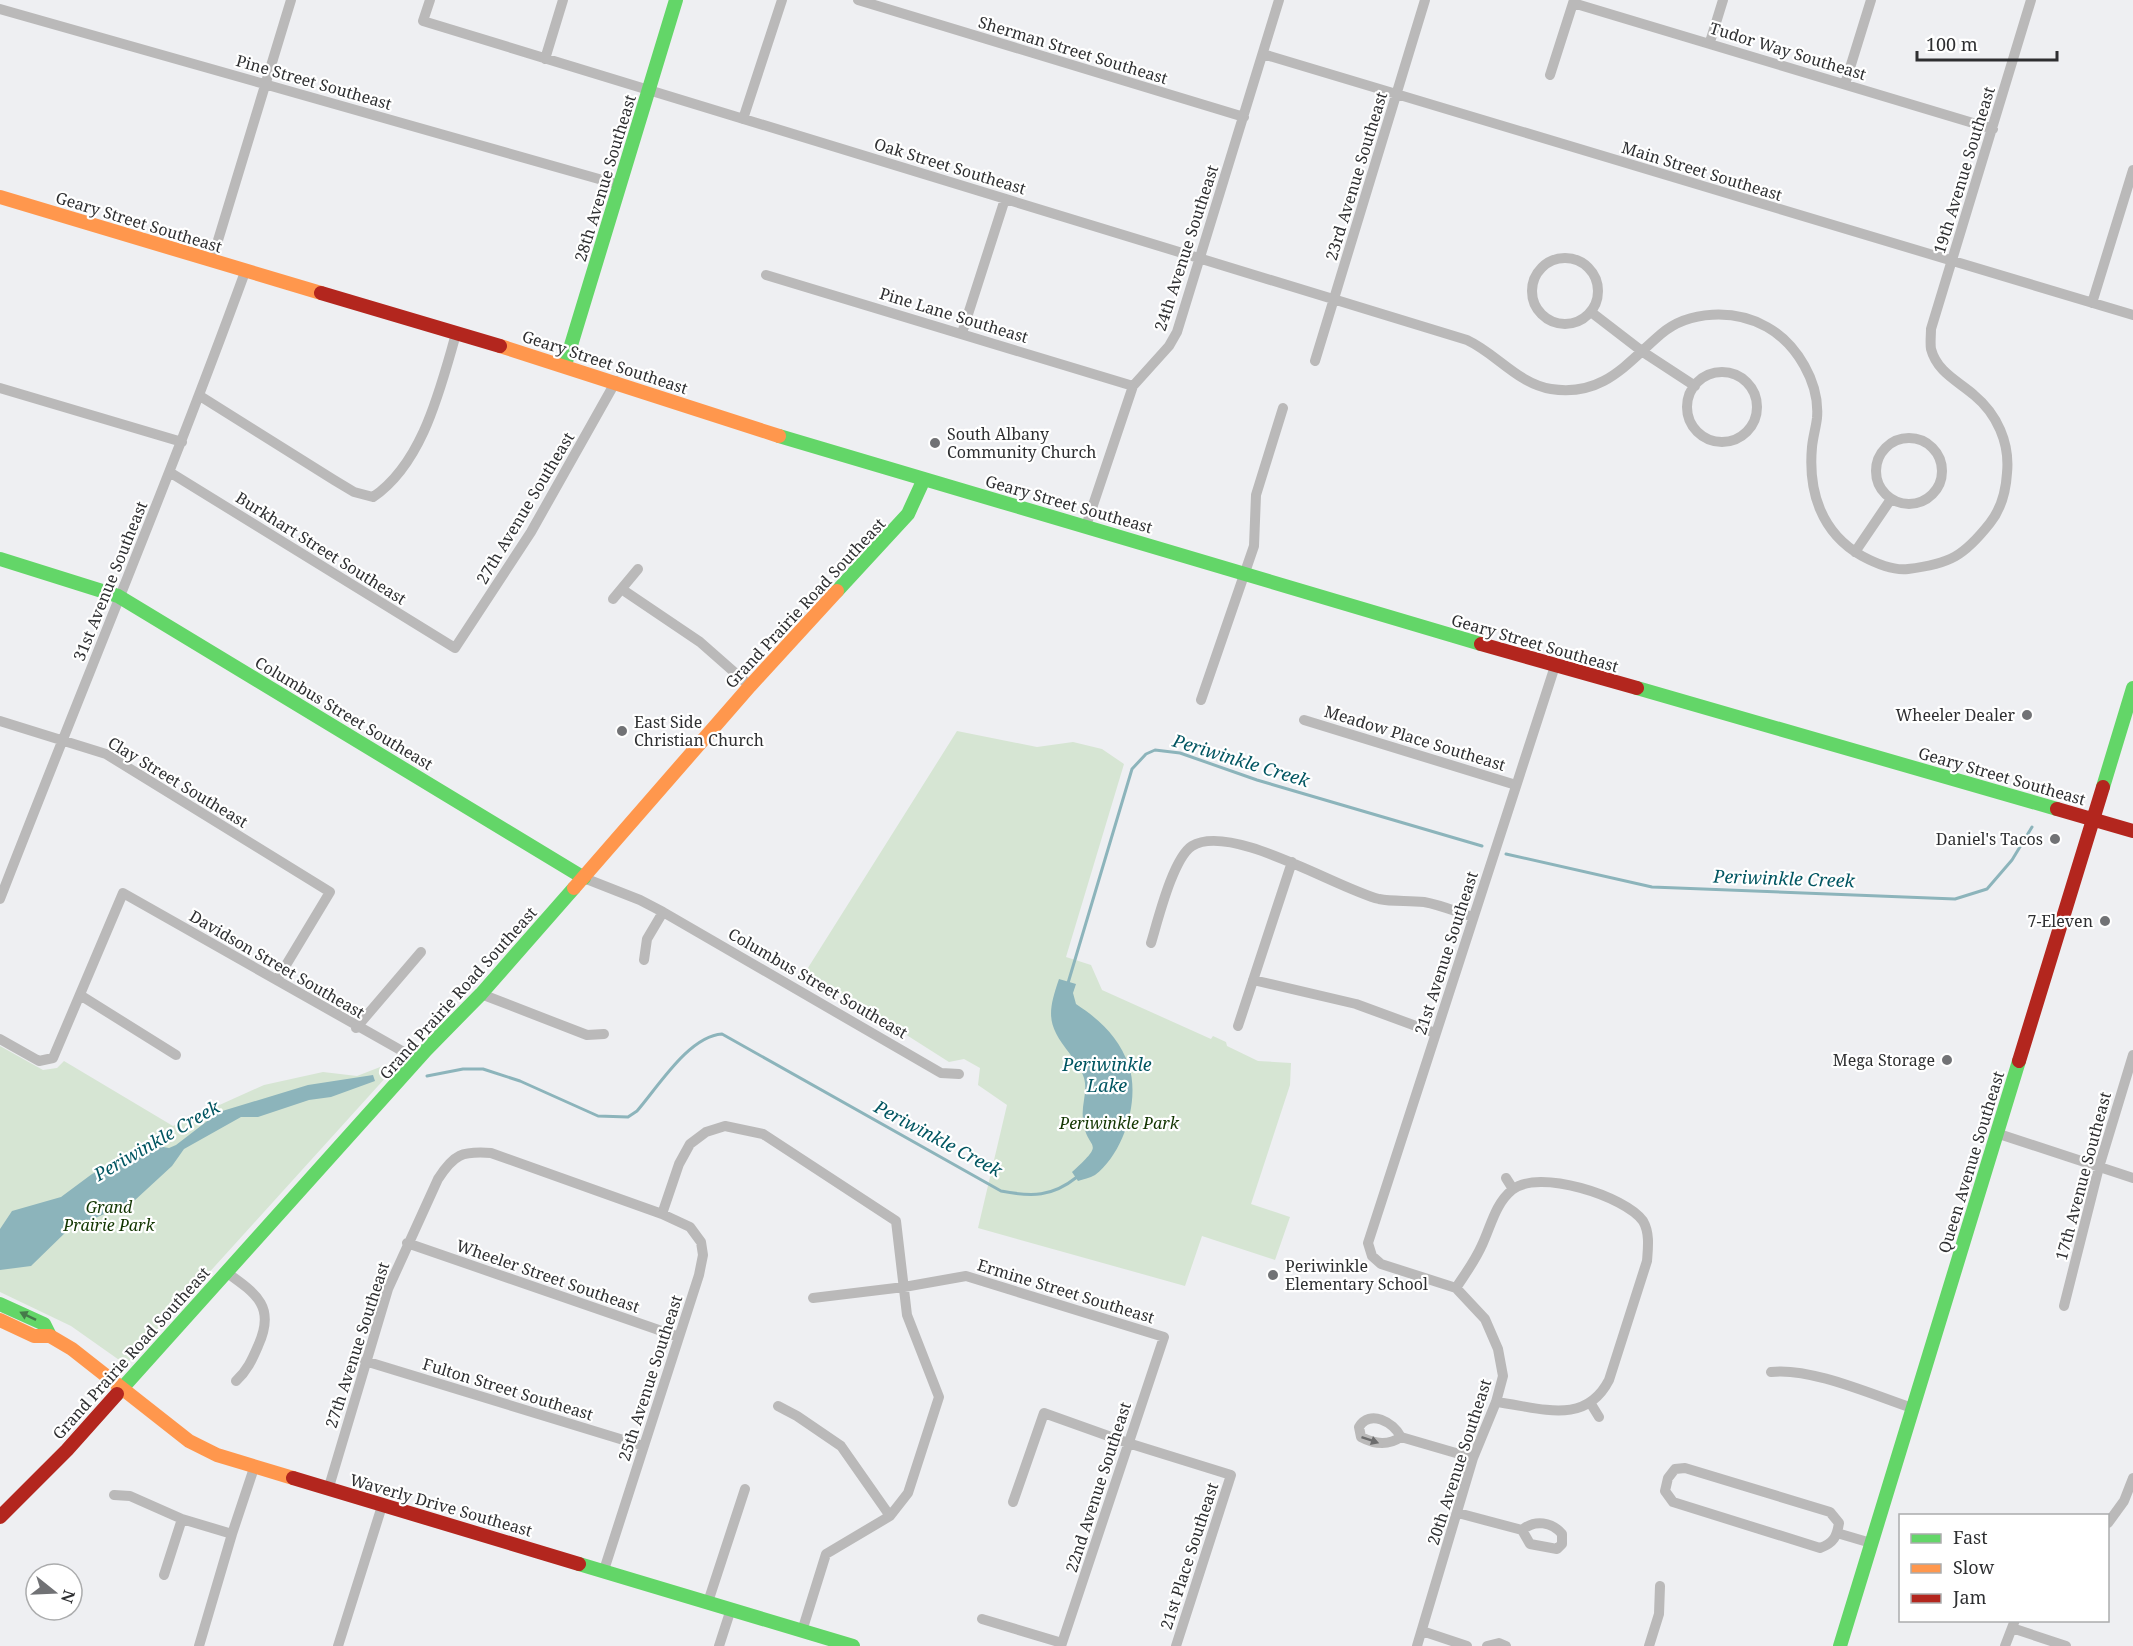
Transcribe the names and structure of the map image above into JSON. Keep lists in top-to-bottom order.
{
  "streets": {
    "main road": [
      "28th Avenue Southeast",
      "Geary Street Southeast",
      "Grand Prairie Road Southeast",
      "Columbus Street Southeast",
      "Queen Avenue Southeast",
      "Waverly Drive Southeast"
    ],
    "street": [
      "Sherman Street Southeast",
      "Tudor Way Southeast",
      "Pine Street Southeast",
      "Oak Street Southeast",
      "19th Avenue Southeast",
      "Main Street Southeast",
      "23rd Avenue Southeast",
      "24th Avenue Southeast",
      "Pine Lane Southeast",
      "27th Avenue Southeast",
      "Burkhart Street Southeast",
      "31st Avenue Southeast",
      "Meadow Place Southeast",
      "Clay Street Southeast",
      "21st Avenue Southeast",
      "Davidson Street Southeast",
      "17th Avenue Southeast",
      "Wheeler Street Southeast",
      "Ermine Street Southeast",
      "25th Avenue Southeast",
      "Fulton Street Southeast",
      "20th Avenue Southeast",
      "22nd Avenue Southeast",
      "21st Place Southeast"
    ]
  },
  "crossings": [
    ["Sherman Street Southeast", "24th Avenue Southeast"],
    ["Tudor Way Southeast", "19th Avenue Southeast"],
    ["Pine Street Southeast", "28th Avenue Southeast"],
    ["Oak Street Southeast", "19th Avenue Southeast"],
    ["Oak Street Southeast", "23rd Avenue Southeast"],
    ["Oak Street Southeast", "28th Avenue Southeast"],
    ["Oak Street Southeast", "24th Avenue Southeast"],
    ["19th Avenue Southeast", "Main Street Southeast"],
    ["Main Street Southeast", "23rd Avenue Southeast"],
    ["Main Street Southeast", "24th Avenue Southeast"],
    ["28th Avenue Southeast", "Geary Street Southeast"],
    ["Geary Street Southeast", "24th Avenue Southeast"],
    ["Geary Street Southeast", "27th Avenue Southeast"],
    ["Geary Street Southeast", "31st Avenue Southeast"],
    ["Geary Street Southeast", "Grand Prairie Road Southeast"],
    ["Geary Street Southeast", "21st Avenue Southeast"],
    ["Geary Street Southeast", "Queen Avenue Southeast"],
    ["24th Avenue Southeast", "Pine Lane Southeast"],
    ["27th Avenue Southeast", "Burkhart Street Southeast"],
    ["27th Avenue Southeast", "Wheeler Street Southeast"],
    ["27th Avenue Southeast", "25th Avenue Southeast"],
    ["27th Avenue Southeast", "Fulton Street Southeast"],
    ["27th Avenue Southeast", "Waverly Drive Southeast"],
    ["Burkhart Street Southeast", "31st Avenue Southeast"],
    ["31st Avenue Southeast", "Columbus Street Southeast"],
    ["31st Avenue Southeast", "Clay Street Southeast"],
    ["Grand Prairie Road Southeast", "Columbus Street Southeast"],
    ["Grand Prairie Road Southeast", "Davidson Street Southeast"],
    ["Grand Prairie Road Southeast", "Waverly Drive Southeast"],
    ["Meadow Place Southeast", "21st Avenue Southeast"],
    ["Clay Street Southeast", "Davidson Street Southeast"],
    ["21st Avenue Southeast", "20th Avenue Southeast"],
    ["Wheeler Street Southeast", "25th Avenue Southeast"],
    ["Ermine Street Southeast", "22nd Avenue Southeast"],
    ["25th Avenue Southeast", "Fulton Street Southeast"],
    ["25th Avenue Southeast", "Waverly Drive Southeast"],
    ["22nd Avenue Southeast", "21st Place Southeast"]
  ],
  "water": ["Periwinkle Creek", "Periwinkle Lake"],
  "parks": ["Periwinkle Park", "Grand Prairie Park"],
  "places": [
    "South Albany Community Church",
    "Wheeler Dealer",
    "East Side Christian Church",
    "Daniel's Tacos",
    "7-Eleven",
    "Mega Storage",
    "Periwinkle Elementary School"
  ],
  "legend": ["Fast", "Slow", "Jam"],
  "scale_bar": "100 m",
  "north": "right"
}
